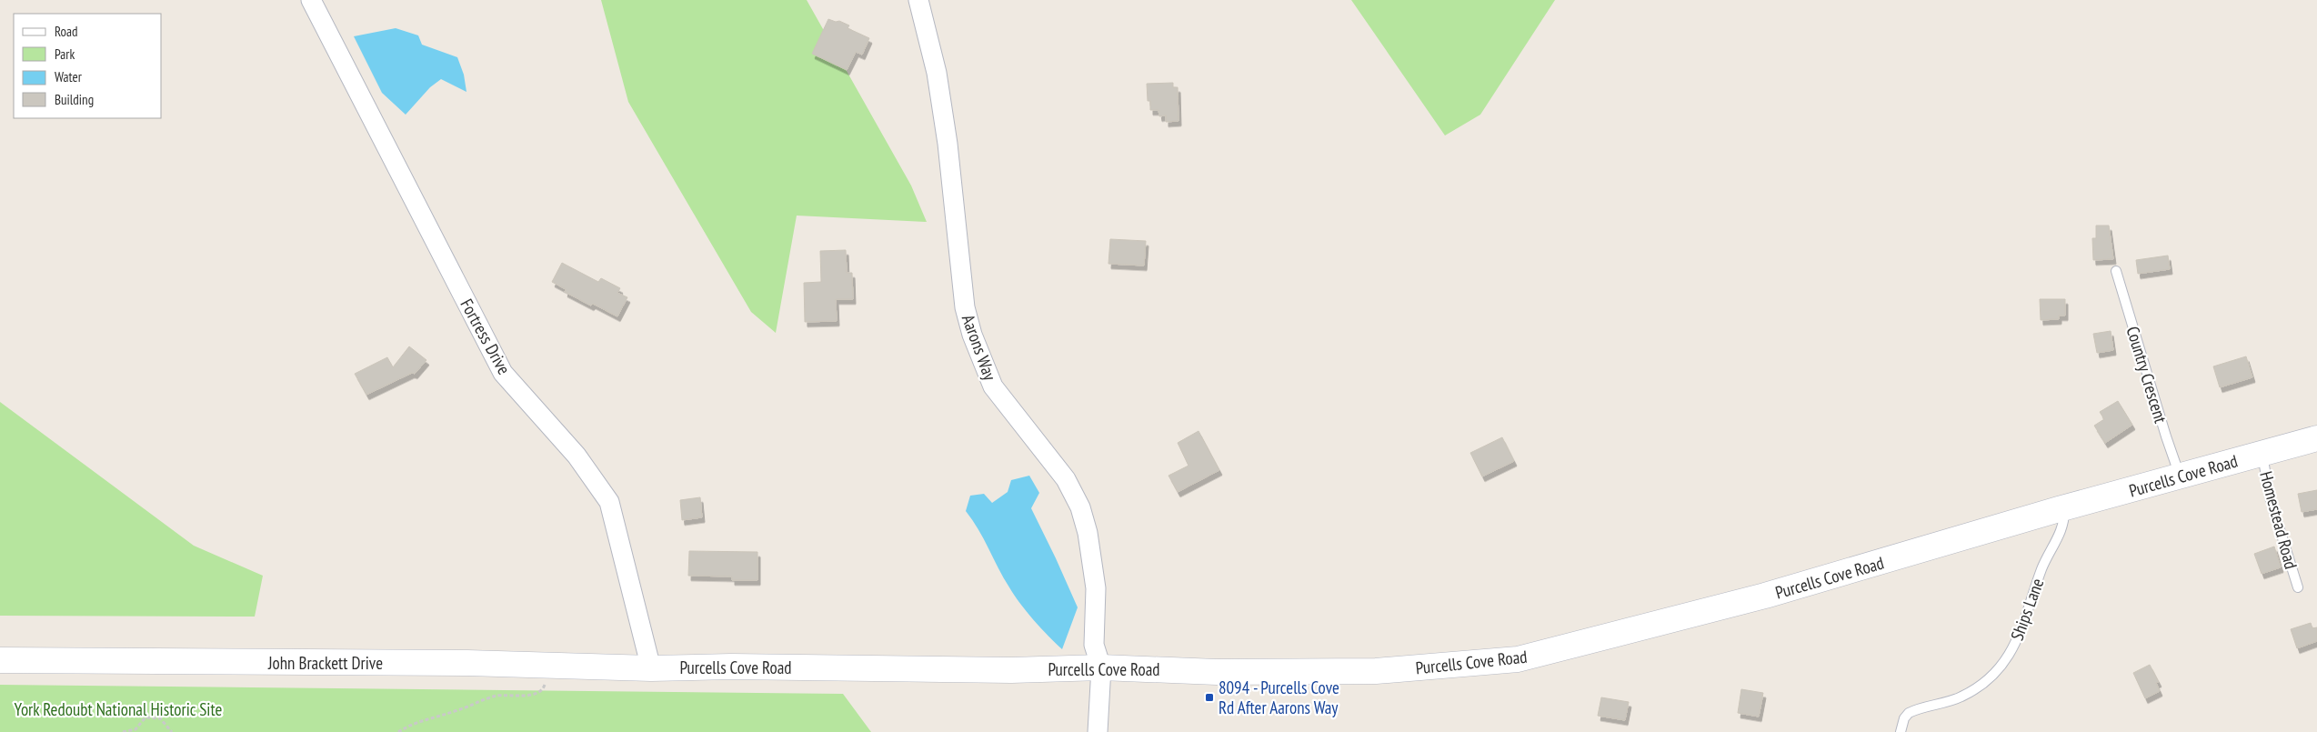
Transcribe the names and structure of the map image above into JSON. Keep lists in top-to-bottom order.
{
  "streets": {
    "main road": ["Purcells Cove Road", "John Brackett Drive"],
    "street": ["Fortress Drive", "Aarons Way"],
    "lane": ["Country Crescent", "Homestead Road", "Ships Lane"]
  },
  "crossings": [
    ["Fortress Drive", "Purcells Cove Road"],
    ["Fortress Drive", "John Brackett Drive"],
    ["Aarons Way", "Purcells Cove Road"],
    ["Country Crescent", "Purcells Cove Road"],
    ["Purcells Cove Road", "Homestead Road"],
    ["Purcells Cove Road", "Ships Lane"],
    ["Purcells Cove Road", "John Brackett Drive"]
  ],
  "parks": ["York Redoubt National Historic Site"],
  "places": {
    "transit": ["8094 - Purcells Cove Rd After Aarons Way"]
  },
  "legend": [
    "Road",
    "Park",
    "Water",
    "Building"
  ]
}
